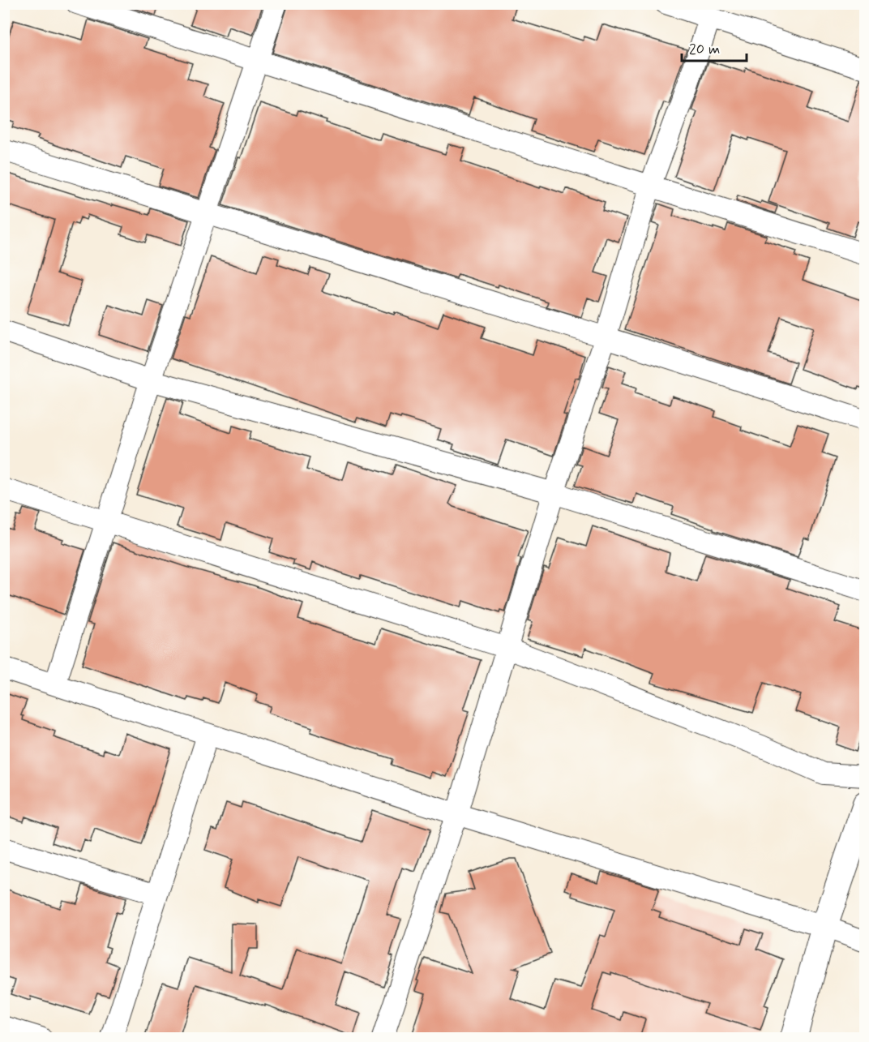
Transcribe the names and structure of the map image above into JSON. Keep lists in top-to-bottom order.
{
  "scale_bar": "20 m"
}
